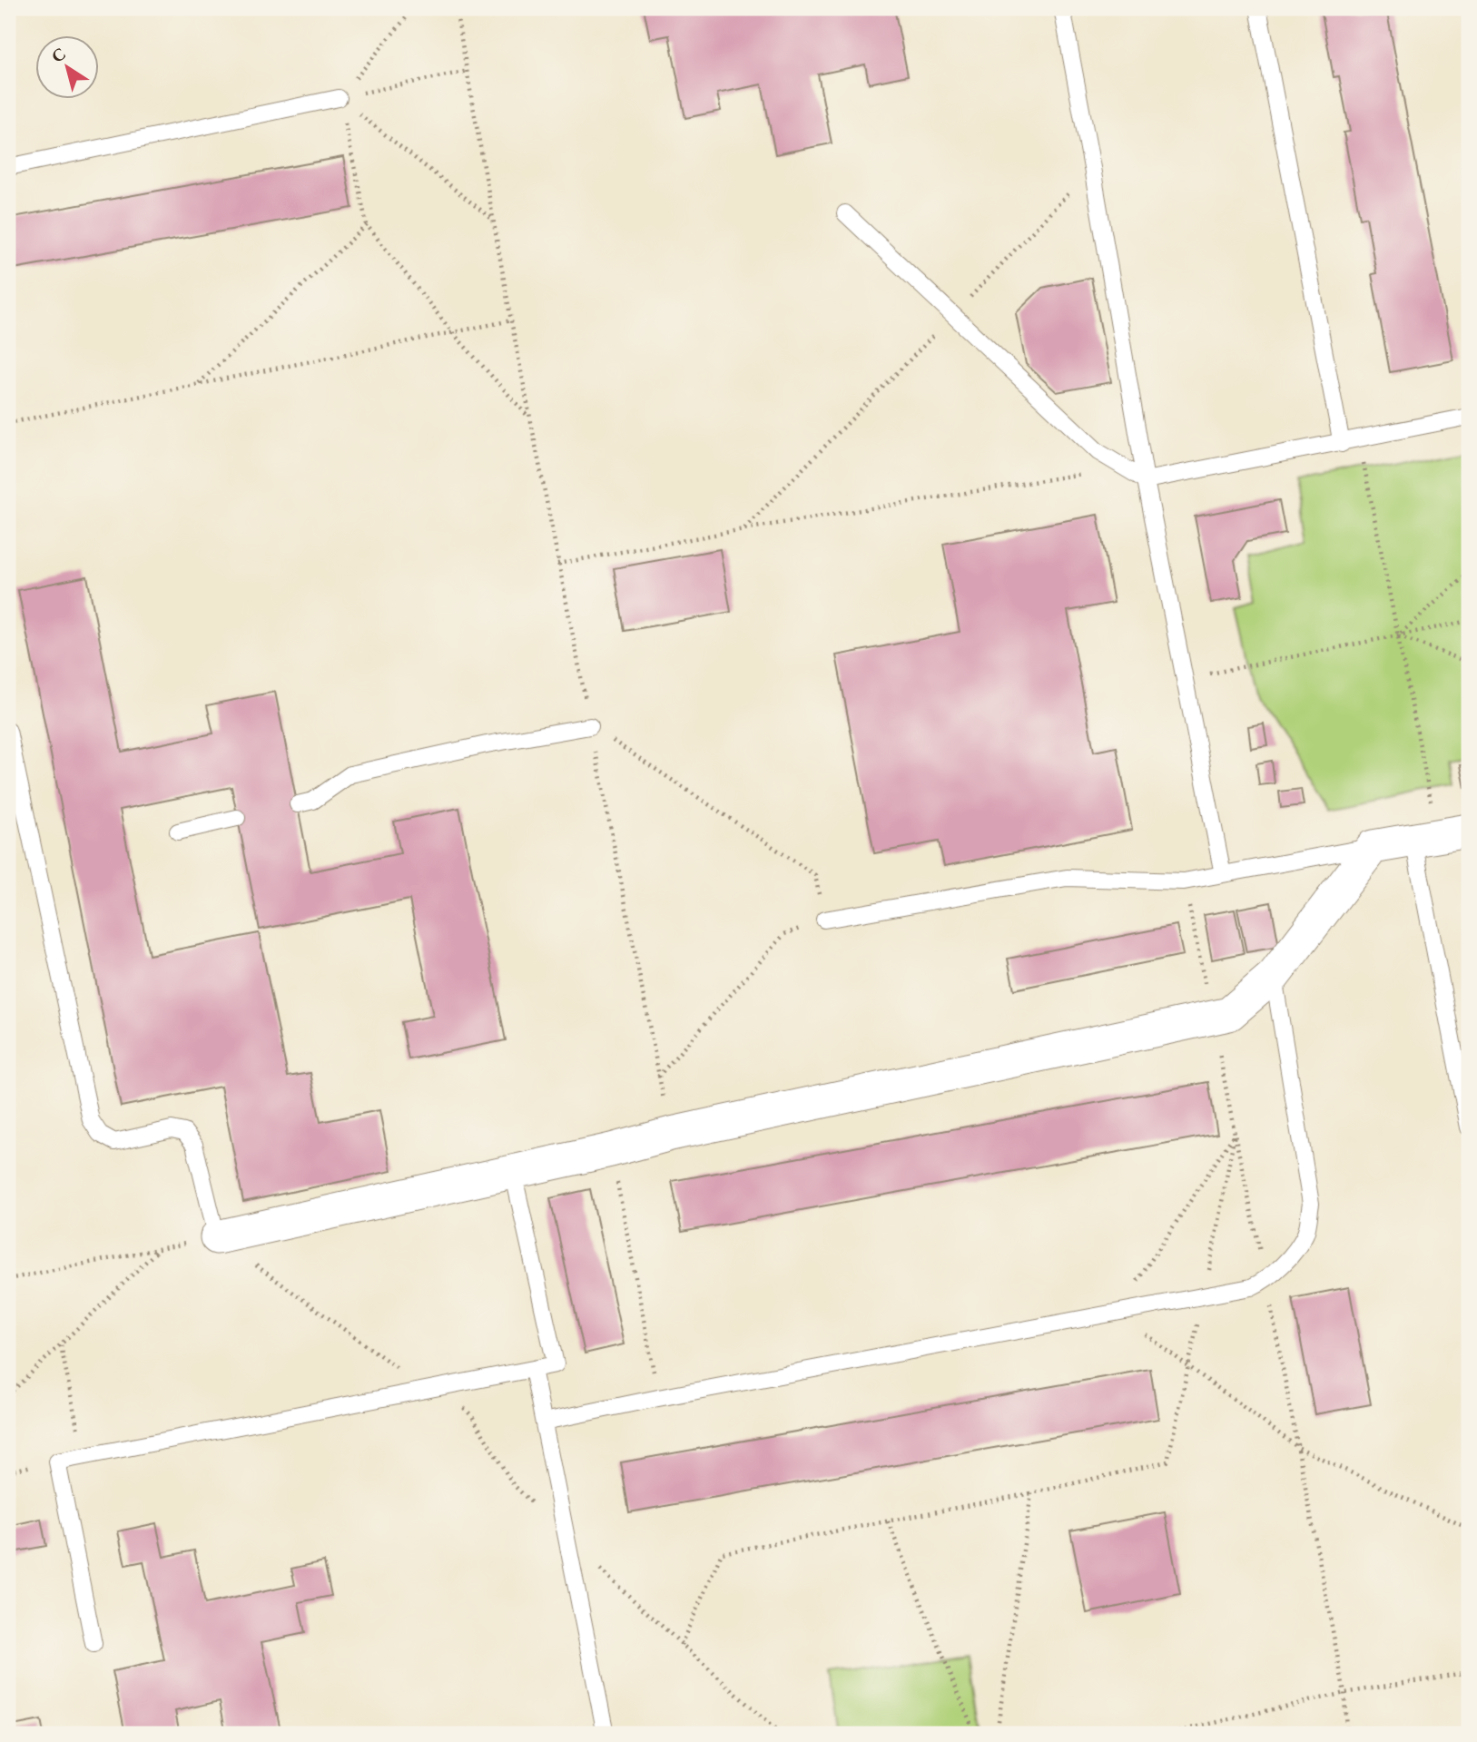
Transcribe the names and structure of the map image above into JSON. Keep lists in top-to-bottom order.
{
  "north": "top left"
}
